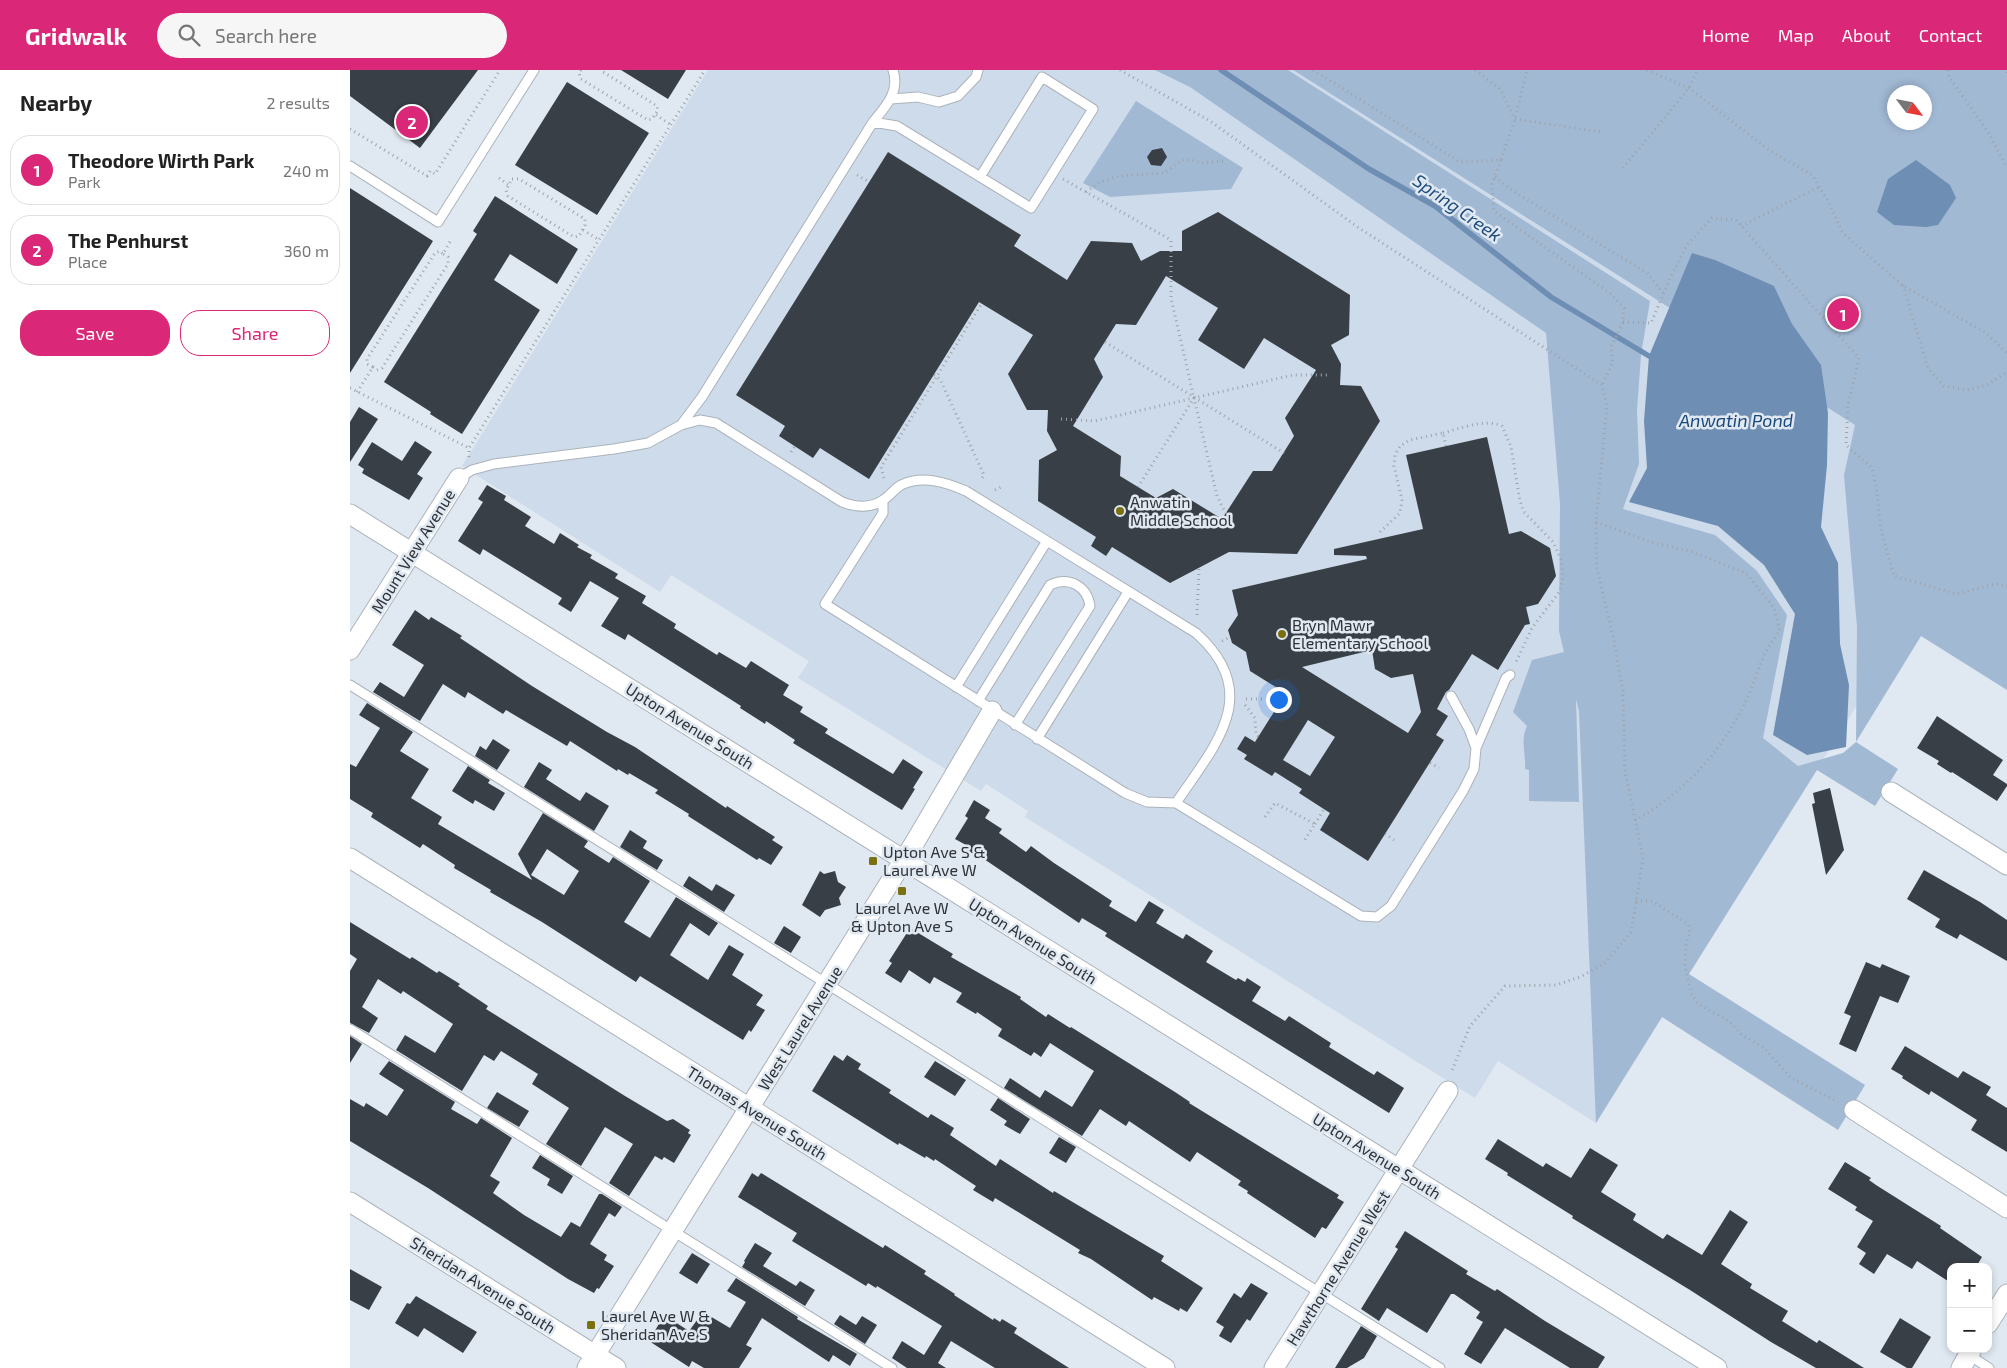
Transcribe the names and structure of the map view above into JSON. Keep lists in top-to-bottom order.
{
  "streets": {
    "street": [
      "Mount View Avenue",
      "Upton Avenue South",
      "West Laurel Avenue",
      "Thomas Avenue South",
      "Hawthorne Avenue West",
      "Sheridan Avenue South"
    ]
  },
  "crossings": [
    ["Mount View Avenue", "Upton Avenue South"],
    ["Upton Avenue South", "West Laurel Avenue"],
    ["Upton Avenue South", "Hawthorne Avenue West"],
    ["West Laurel Avenue", "Thomas Avenue South"],
    ["West Laurel Avenue", "Sheridan Avenue South"]
  ],
  "water": ["Spring Creek", "Anwatin Pond"],
  "places": {
    "other": ["Anwatin Middle School", "Bryn Mawr Elementary School"],
    "transit": ["Upton Ave S & Laurel Ave W", "Laurel Ave W & Upton Ave S", "Laurel Ave W & Sheridan Ave S"]
  },
  "north": "bottom right",
  "page": {
    "header": "Gridwalk",
    "search": "Search here",
    "nav": [
      "Home",
      "Map",
      "About",
      "Contact"
    ],
    "heading": ["Nearby", "2 results"],
    "pins": ["2", "1"],
    "list": [
      {
        "mark": "1",
        "name": "Theodore Wirth Park",
        "note": "Park",
        "value": "240 m"
      },
      {
        "mark": "2",
        "name": "The Penhurst",
        "note": "Place",
        "value": "360 m"
      }
    ],
    "buttons": ["Save", "Share"],
    "map_buttons": ["+", "−"]
  }
}
